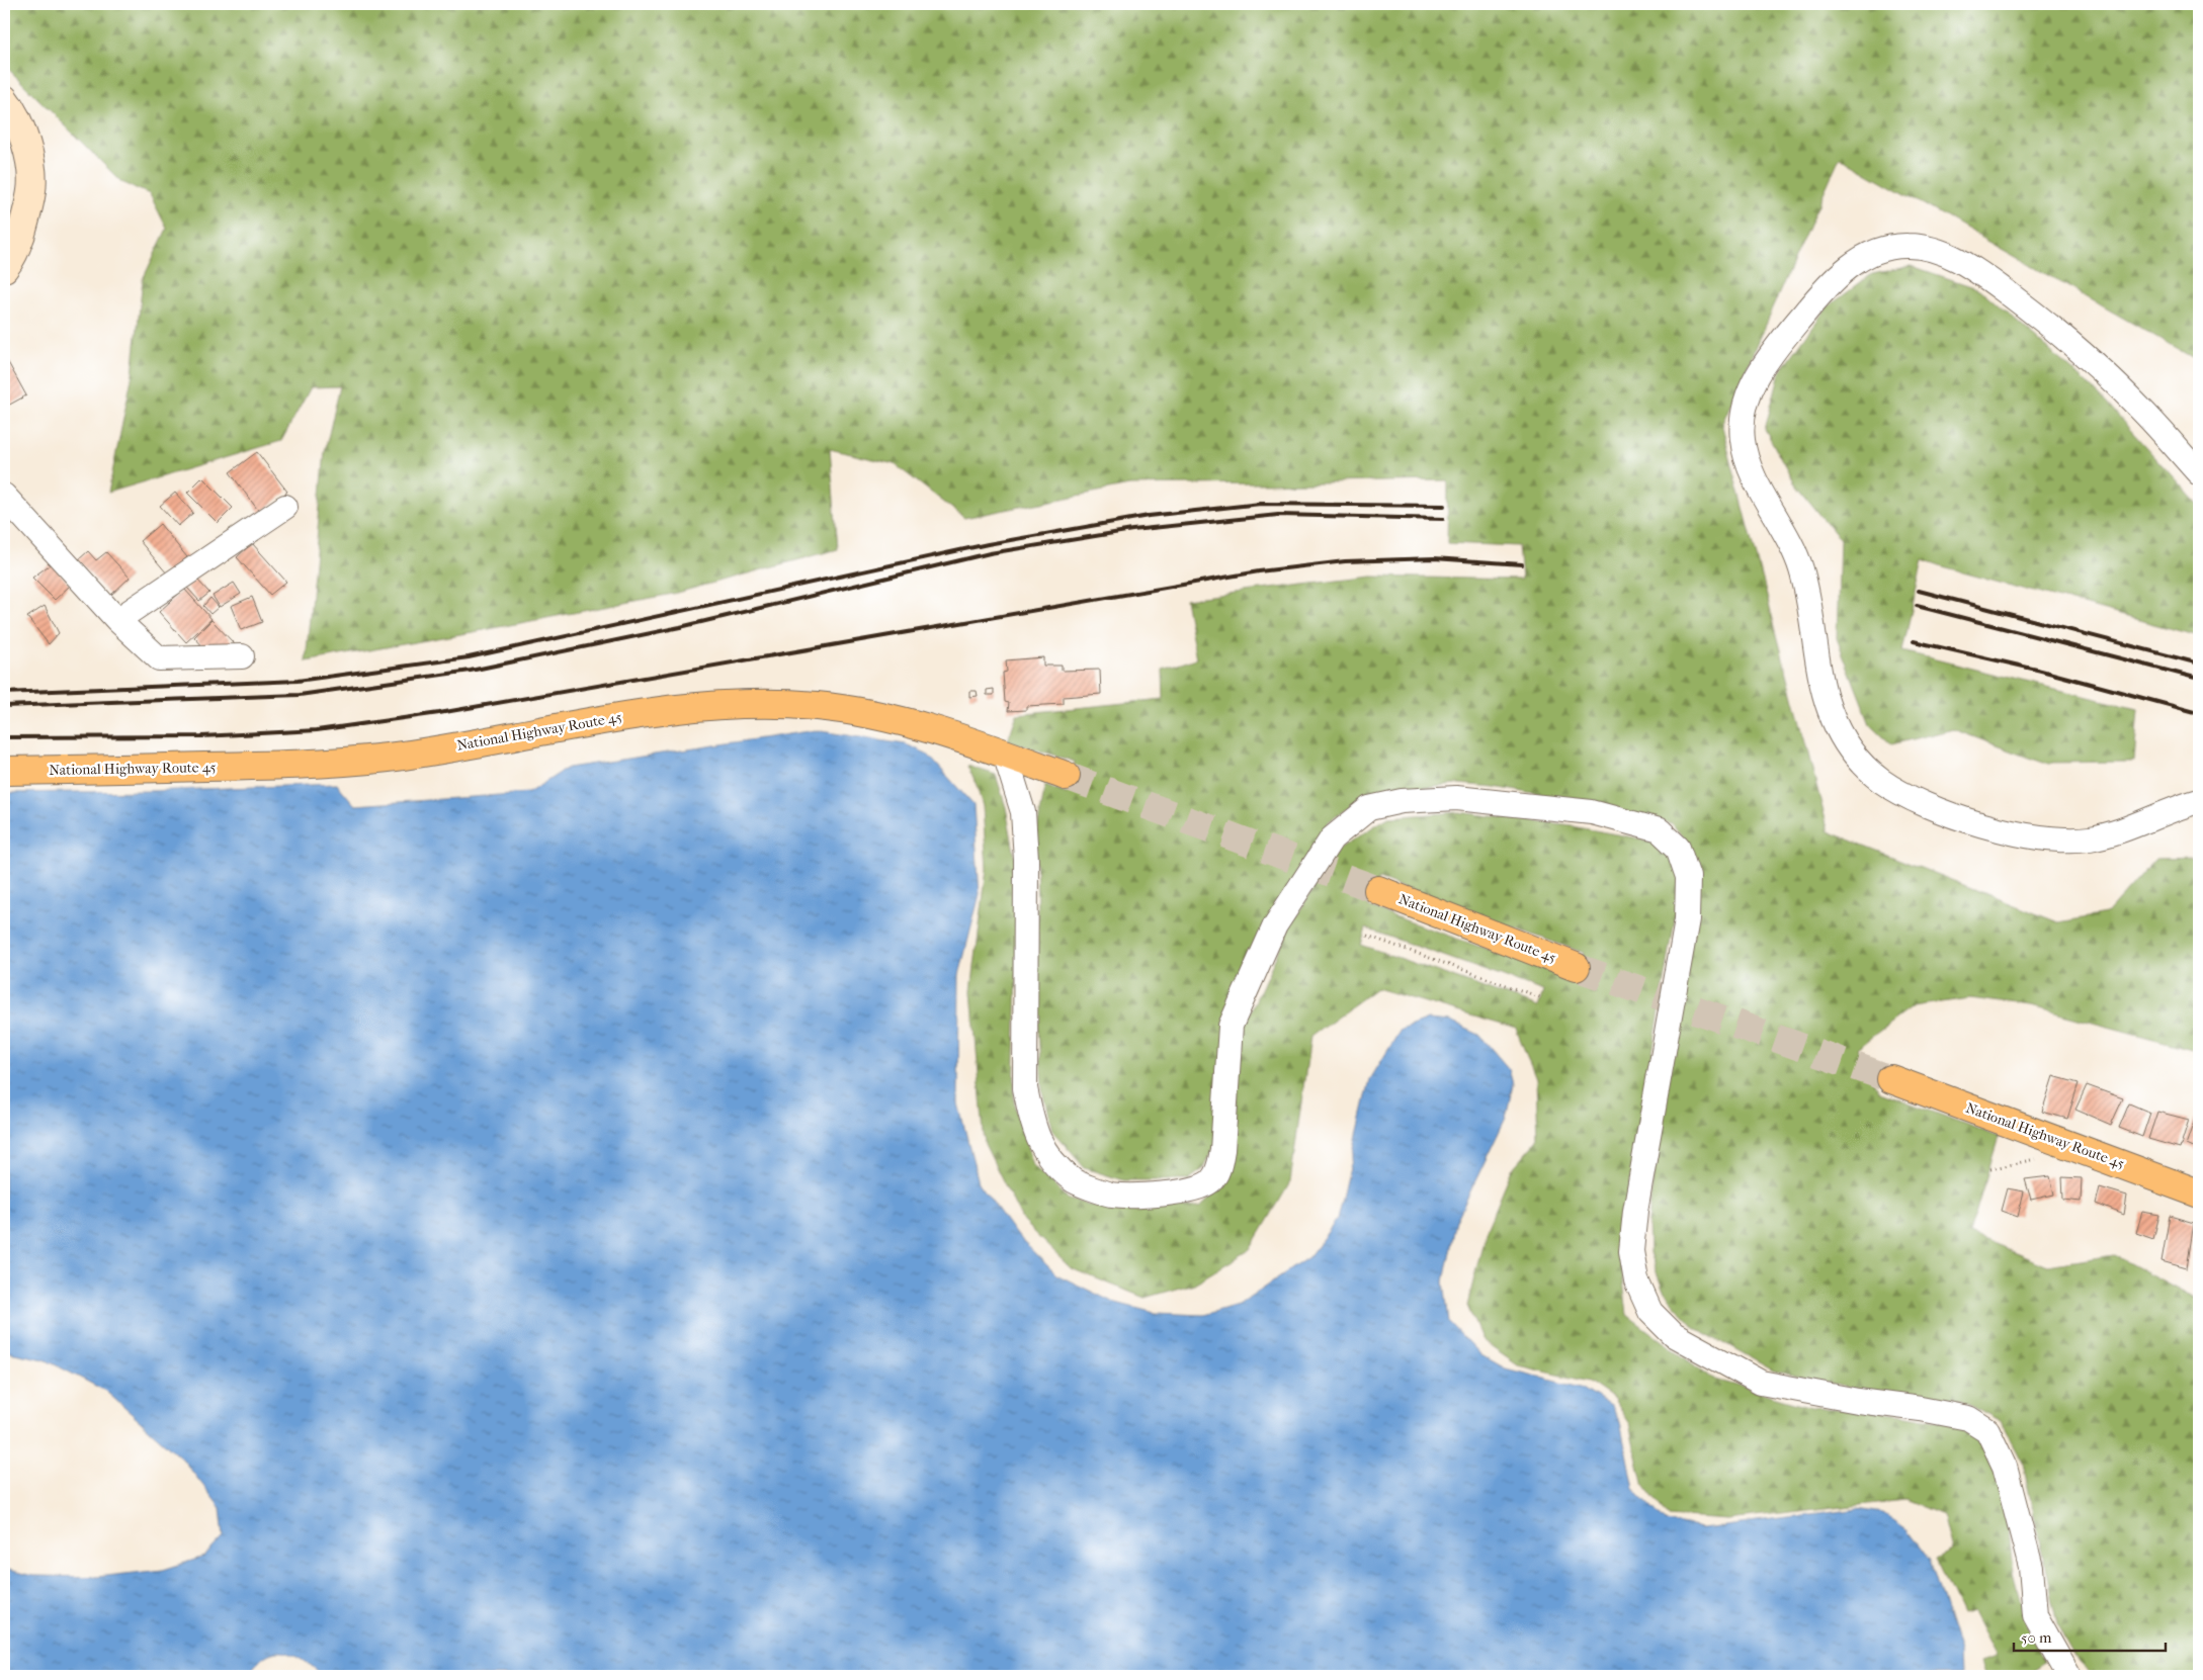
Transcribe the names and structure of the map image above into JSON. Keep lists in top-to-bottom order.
{
  "streets": {
    "highway": ["National Highway Route 45"]
  },
  "scale_bar": "50 m"
}
